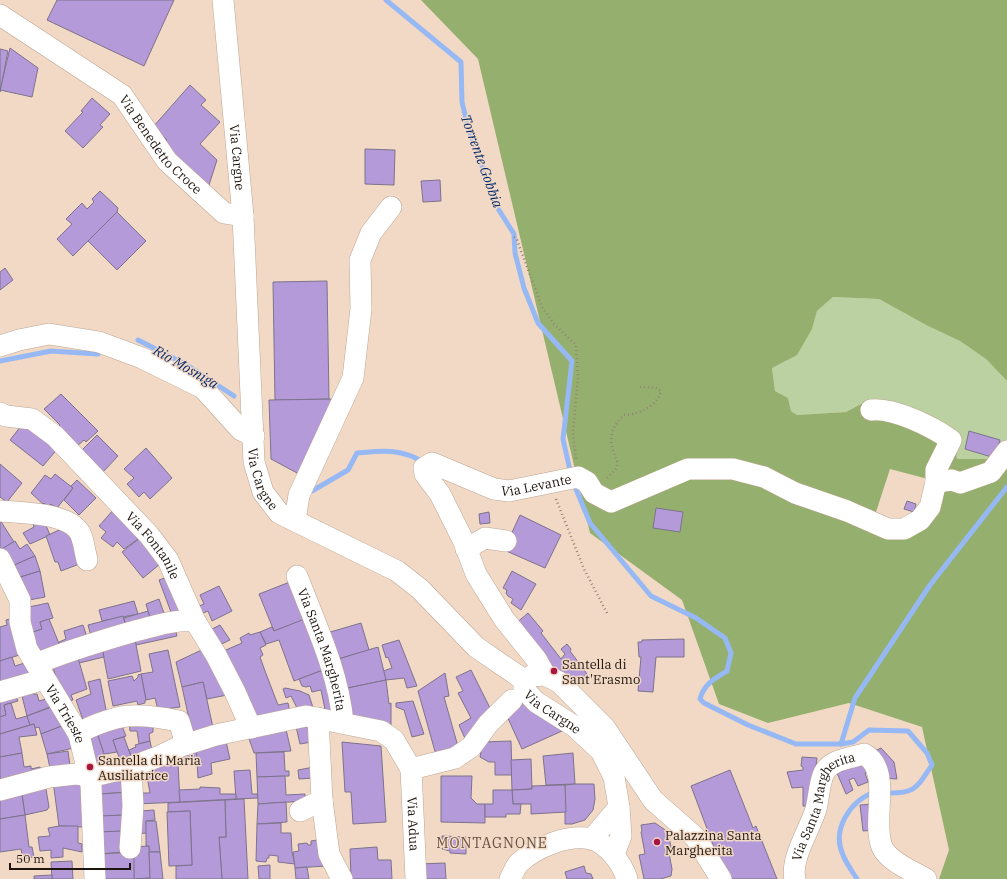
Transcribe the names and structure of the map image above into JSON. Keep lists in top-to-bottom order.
{
  "streets": {
    "street": [
      "Via Benedetto Croce",
      "Via Cargne",
      "Via Levante",
      "Via Fontanile",
      "Via Santa Margherita",
      "Via Trieste",
      "Via Adua"
    ]
  },
  "crossings": [
    ["Via Benedetto Croce", "Via Cargne"],
    ["Via Fontanile", "Via Santa Margherita"],
    ["Via Santa Margherita", "Via Trieste"],
    ["Via Santa Margherita", "Via Adua"]
  ],
  "districts": ["MONTAGNONE"],
  "water": ["Torrente Gobbia", "Rio Mosniga"],
  "places": ["Santella di Sant'Erasmo", "Santella di Maria Ausiliatrice", "Palazzina Santa Margherita"],
  "scale_bar": "50 m"
}
